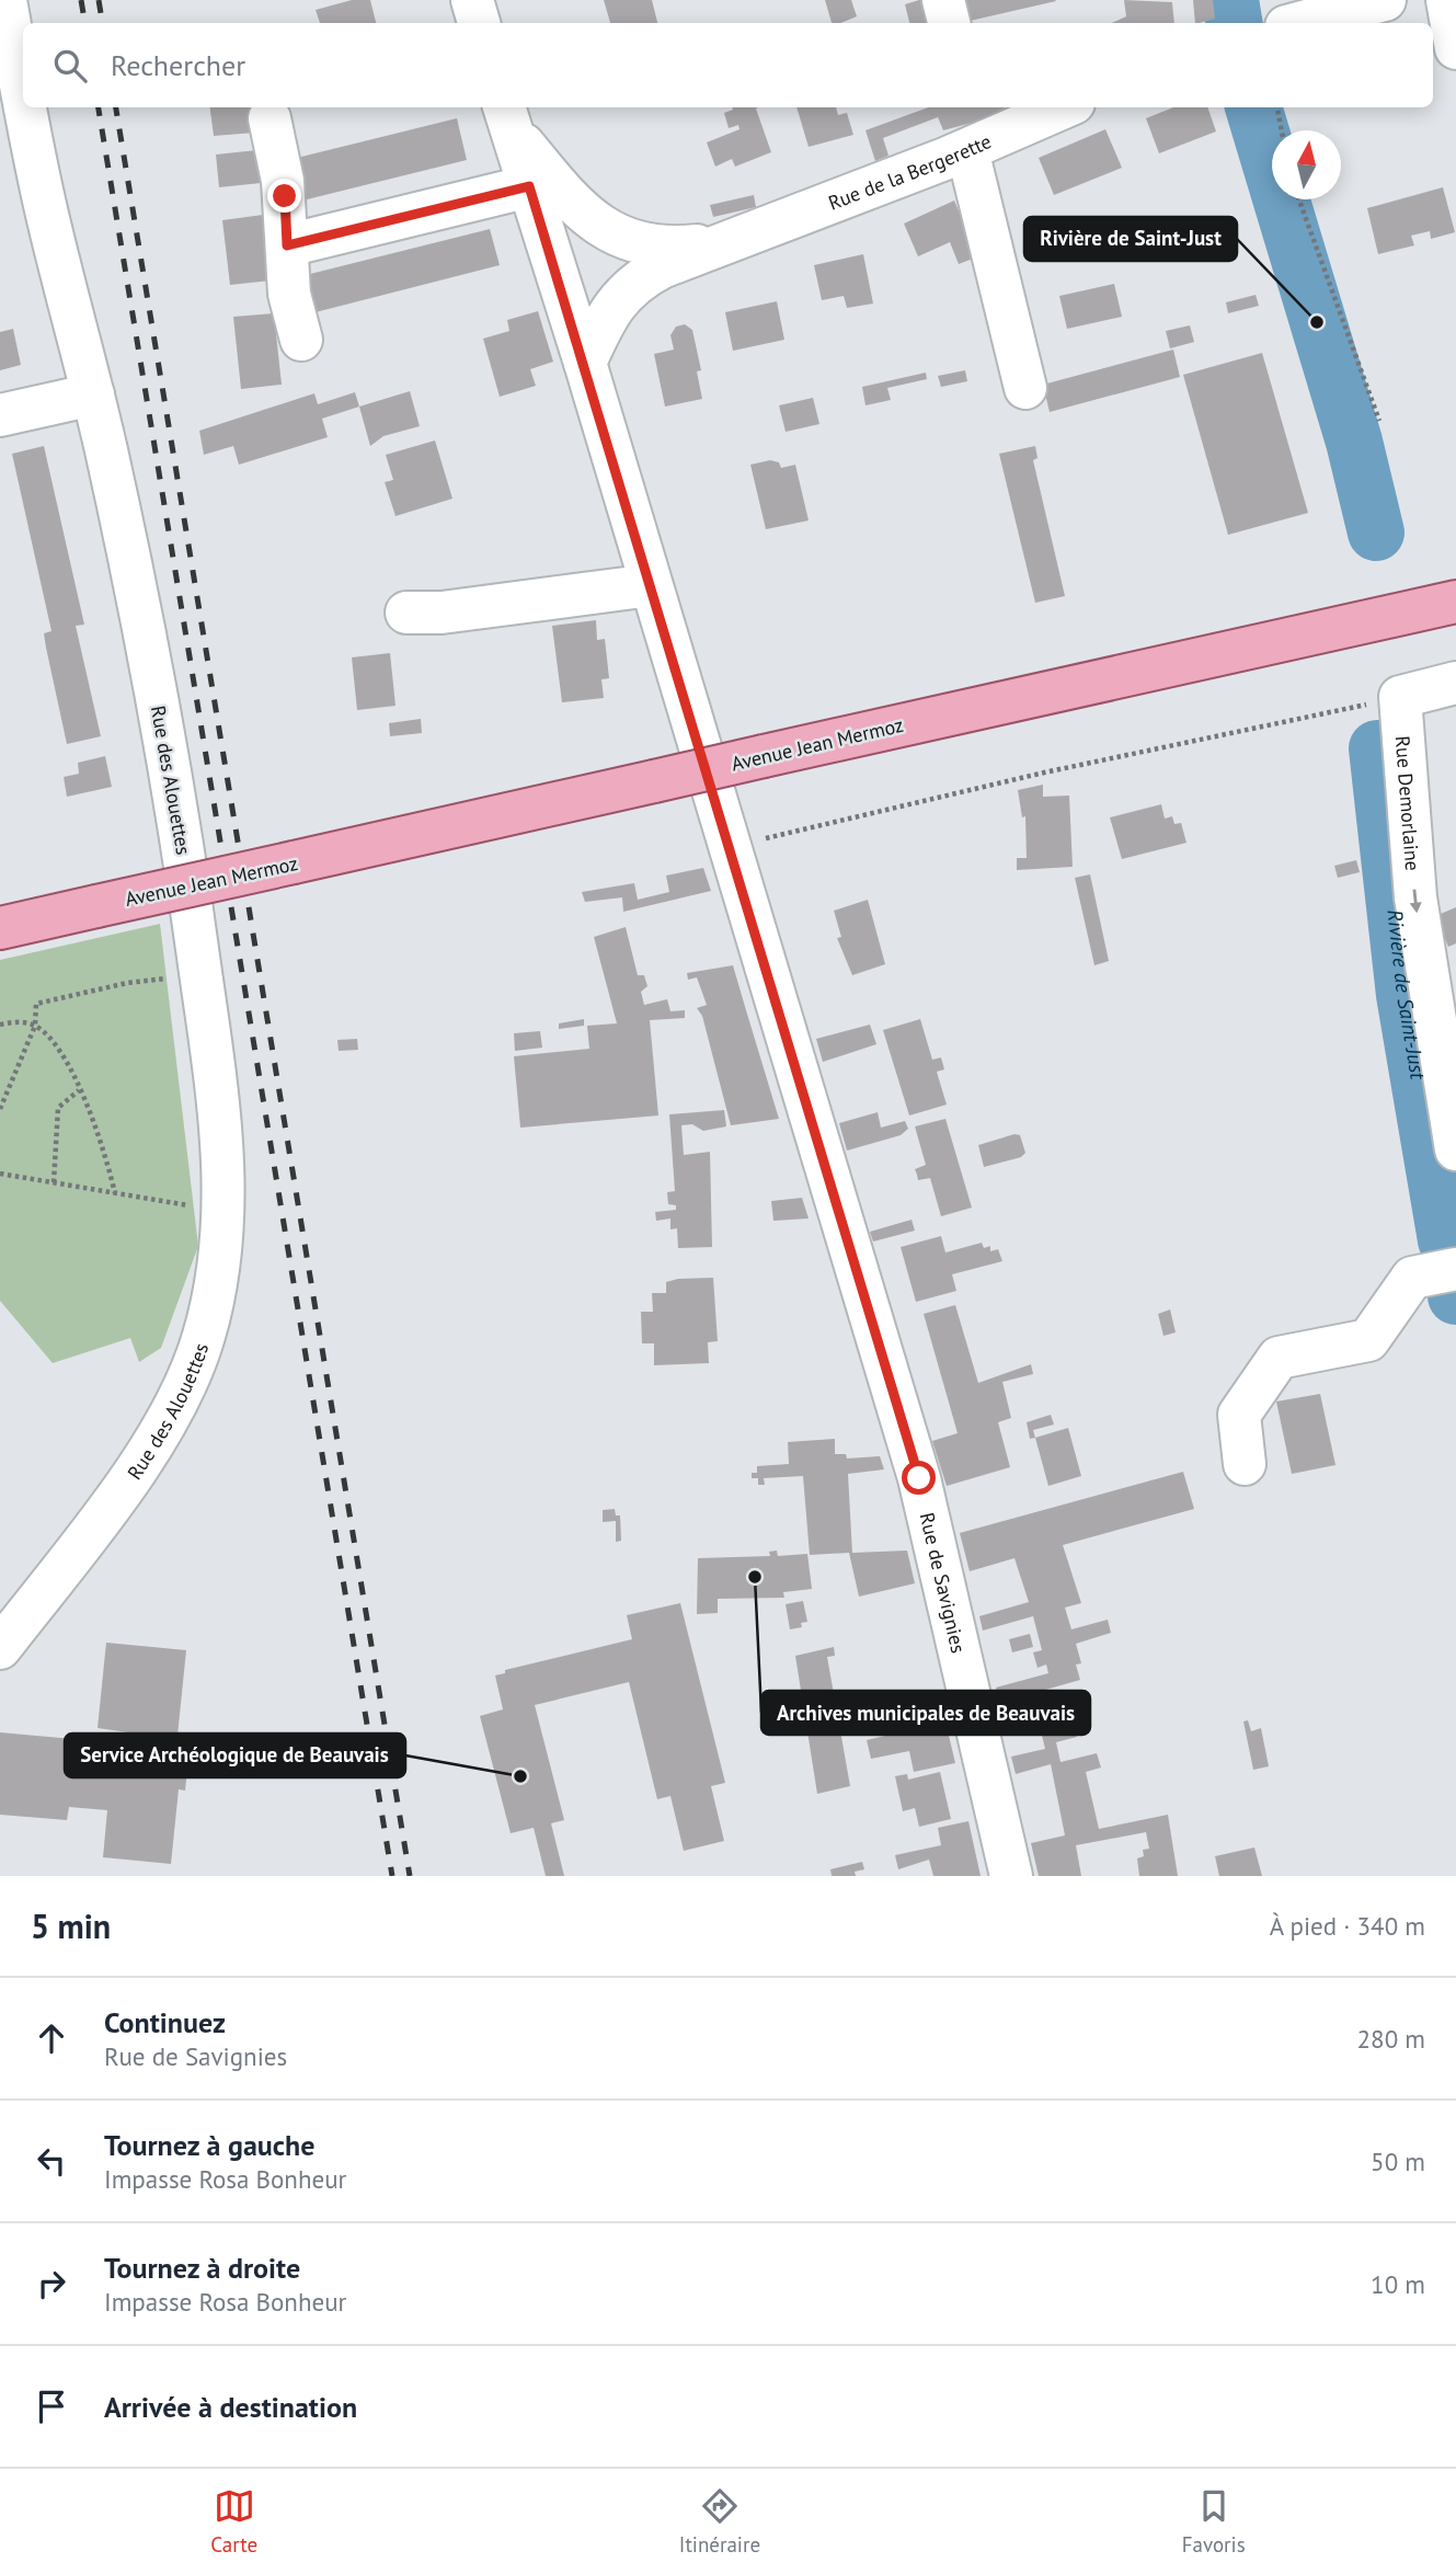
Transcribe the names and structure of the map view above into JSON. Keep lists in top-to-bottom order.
{
  "streets": {
    "main road": ["Avenue Jean Mermoz"],
    "street": [
      "Rue de la Bergerette",
      "Rue des Alouettes",
      "Rue Demorlaine",
      "Rue de Savignies"
    ]
  },
  "crossings": [
    ["Rue de la Bergerette", "Rue de Savignies"]
  ],
  "one_way": ["Rue Demorlaine"],
  "water": ["Rivière de Saint-Just"],
  "places": ["Rivière de Saint-Just", "Archives municipales de Beauvais", "Service Archéologique de Beauvais"],
  "north": "top",
  "page": {
    "search": "Rechercher",
    "heading": ["5 min", "À pied · 340 m"],
    "list": [
      ["Continuez", "Rue de Savignies", "280 m"],
      ["Tournez à gauche", "Impasse Rosa Bonheur", "50 m"],
      ["Tournez à droite", "Impasse Rosa Bonheur", "10 m"],
      "Arrivée à destination"
    ],
    "nav": ["Carte", "Itinéraire", "Favoris"]
  }
}
